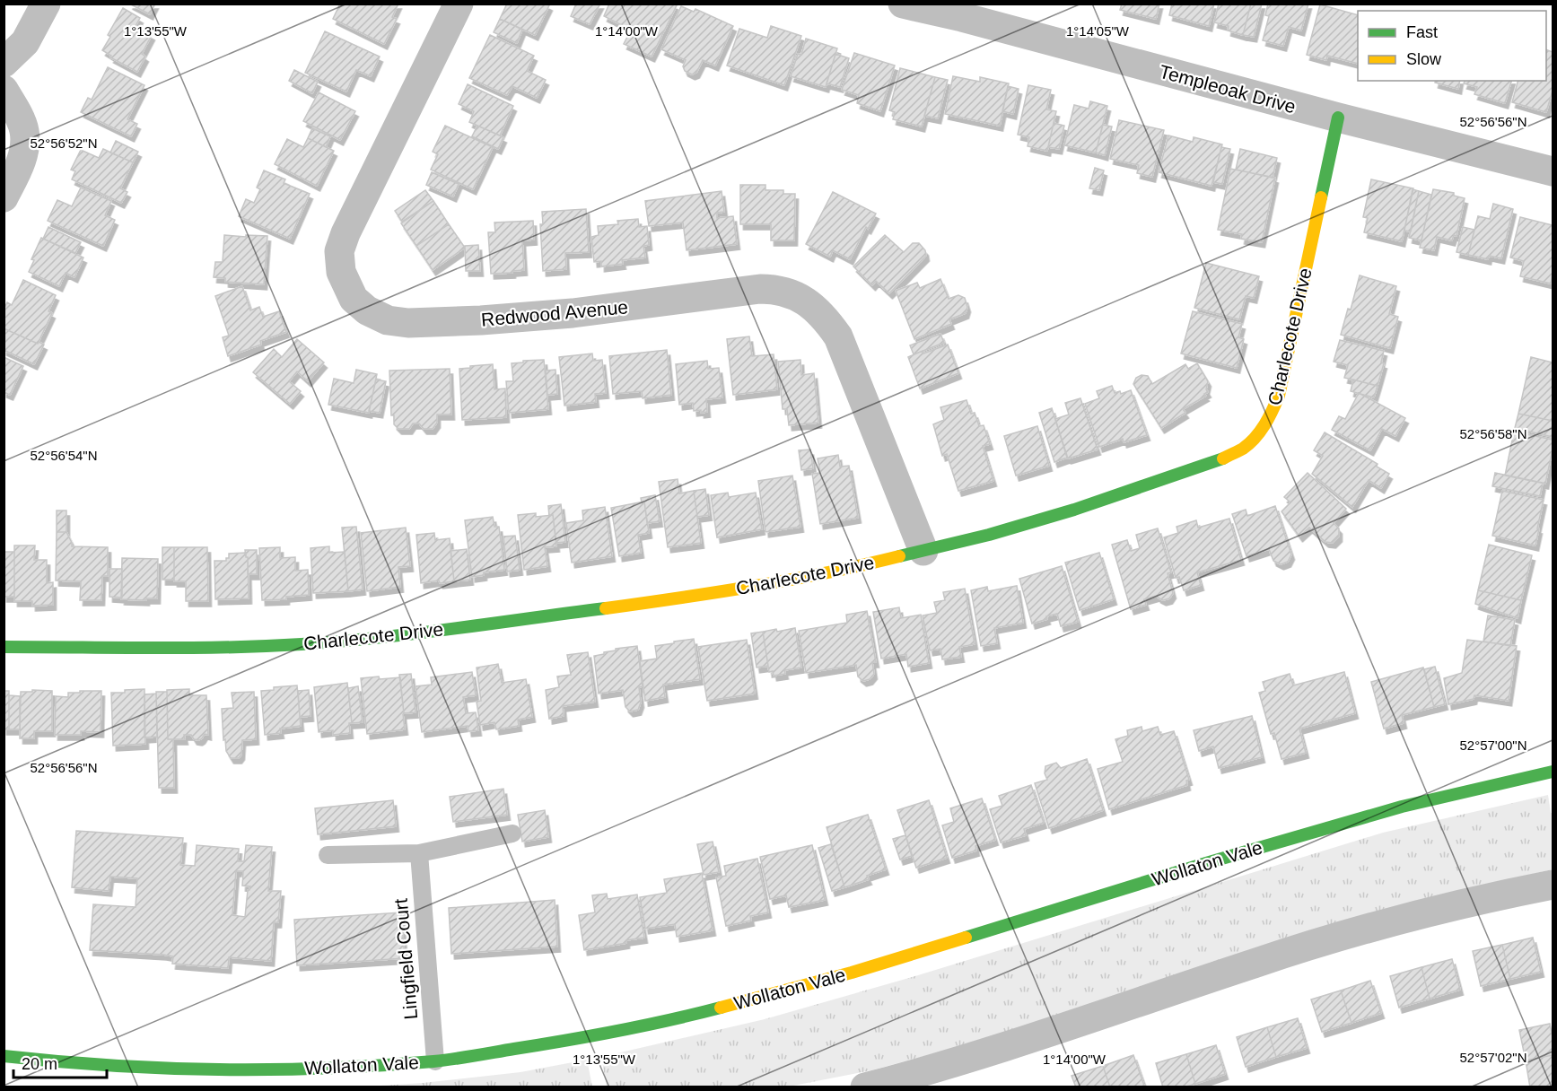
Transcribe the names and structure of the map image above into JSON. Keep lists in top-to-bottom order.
{
  "streets": {
    "street": [
      "Templeoak Drive",
      "Redwood Avenue",
      "Charlecote Drive",
      "Wollaton Vale"
    ],
    "lane": ["Lingfield Court"]
  },
  "crossings": [
    ["Templeoak Drive", "Charlecote Drive"],
    ["Redwood Avenue", "Charlecote Drive"],
    ["Wollaton Vale", "Lingfield Court"]
  ],
  "legend": ["Fast", "Slow"],
  "scale_bar": "20 m",
  "coordinates": [
    "1°13'55\"W",
    "1°14'00\"W",
    "1°14'05\"W",
    "52°56'56\"N",
    "52°56'52\"N",
    "52°56'58\"N",
    "52°56'54\"N",
    "52°57'00\"N",
    "52°57'02\"N"
  ]
}
